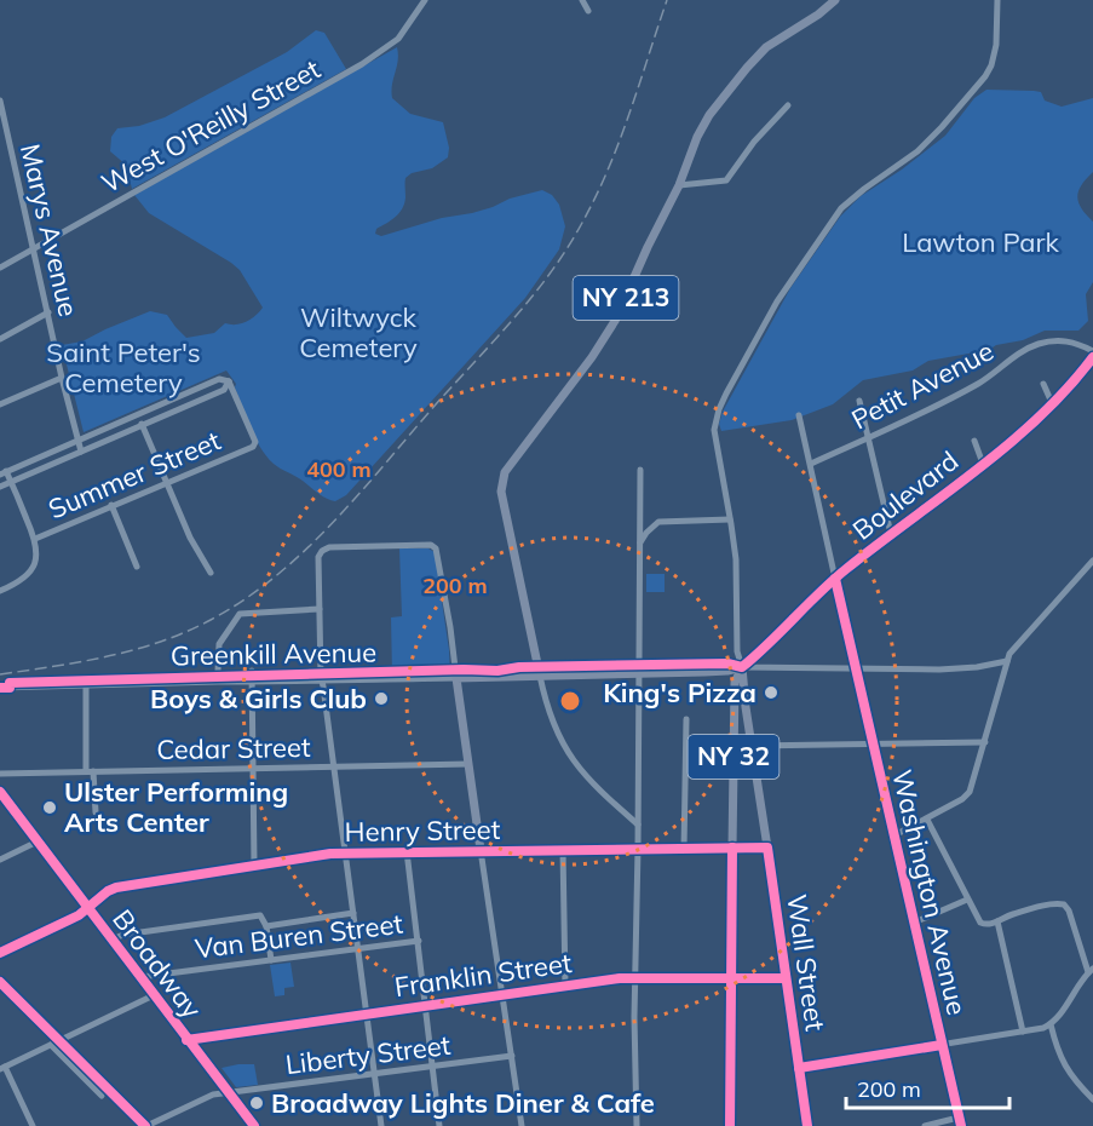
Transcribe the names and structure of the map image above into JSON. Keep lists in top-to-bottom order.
{
  "streets": {
    "highway": ["Broadway"],
    "main road": [
      "NY 213",
      "Boulevard",
      "Greenkill Avenue",
      "NY 32",
      "Henry Street",
      "Washington Avenue",
      "Wall Street"
    ],
    "street": [
      "West O'Reilly Street",
      "Marys Avenue",
      "Petit Avenue",
      "Summer Street",
      "Cedar Street",
      "Van Buren Street",
      "Franklin Street",
      "Liberty Street"
    ]
  },
  "crossings": [
    ["West O'Reilly Street", "Marys Avenue"],
    ["NY 213", "Greenkill Avenue"],
    ["Boulevard", "Greenkill Avenue"],
    ["Boulevard", "NY 32"],
    ["Boulevard", "Washington Avenue"],
    ["Boulevard", "Wall Street"],
    ["Greenkill Avenue", "NY 32"],
    ["Greenkill Avenue", "Washington Avenue"],
    ["Greenkill Avenue", "Wall Street"],
    ["NY 32", "Henry Street"],
    ["NY 32", "Wall Street"],
    ["Henry Street", "Wall Street"],
    ["Henry Street", "Broadway"],
    ["Van Buren Street", "Broadway"],
    ["Wall Street", "Franklin Street"],
    ["Broadway", "Franklin Street"],
    ["Broadway", "Liberty Street"]
  ],
  "parks": ["Lawton Park", "Wiltwyck Cemetery", "Saint Peter's Cemetery"],
  "places": [
    "King's Pizza",
    "Boys & Girls Club",
    "Ulster Performing Arts Center",
    "Broadway Lights Diner & Cafe"
  ],
  "scale_bar": "200 m",
  "rings": ["400 m", "200 m"]
}
